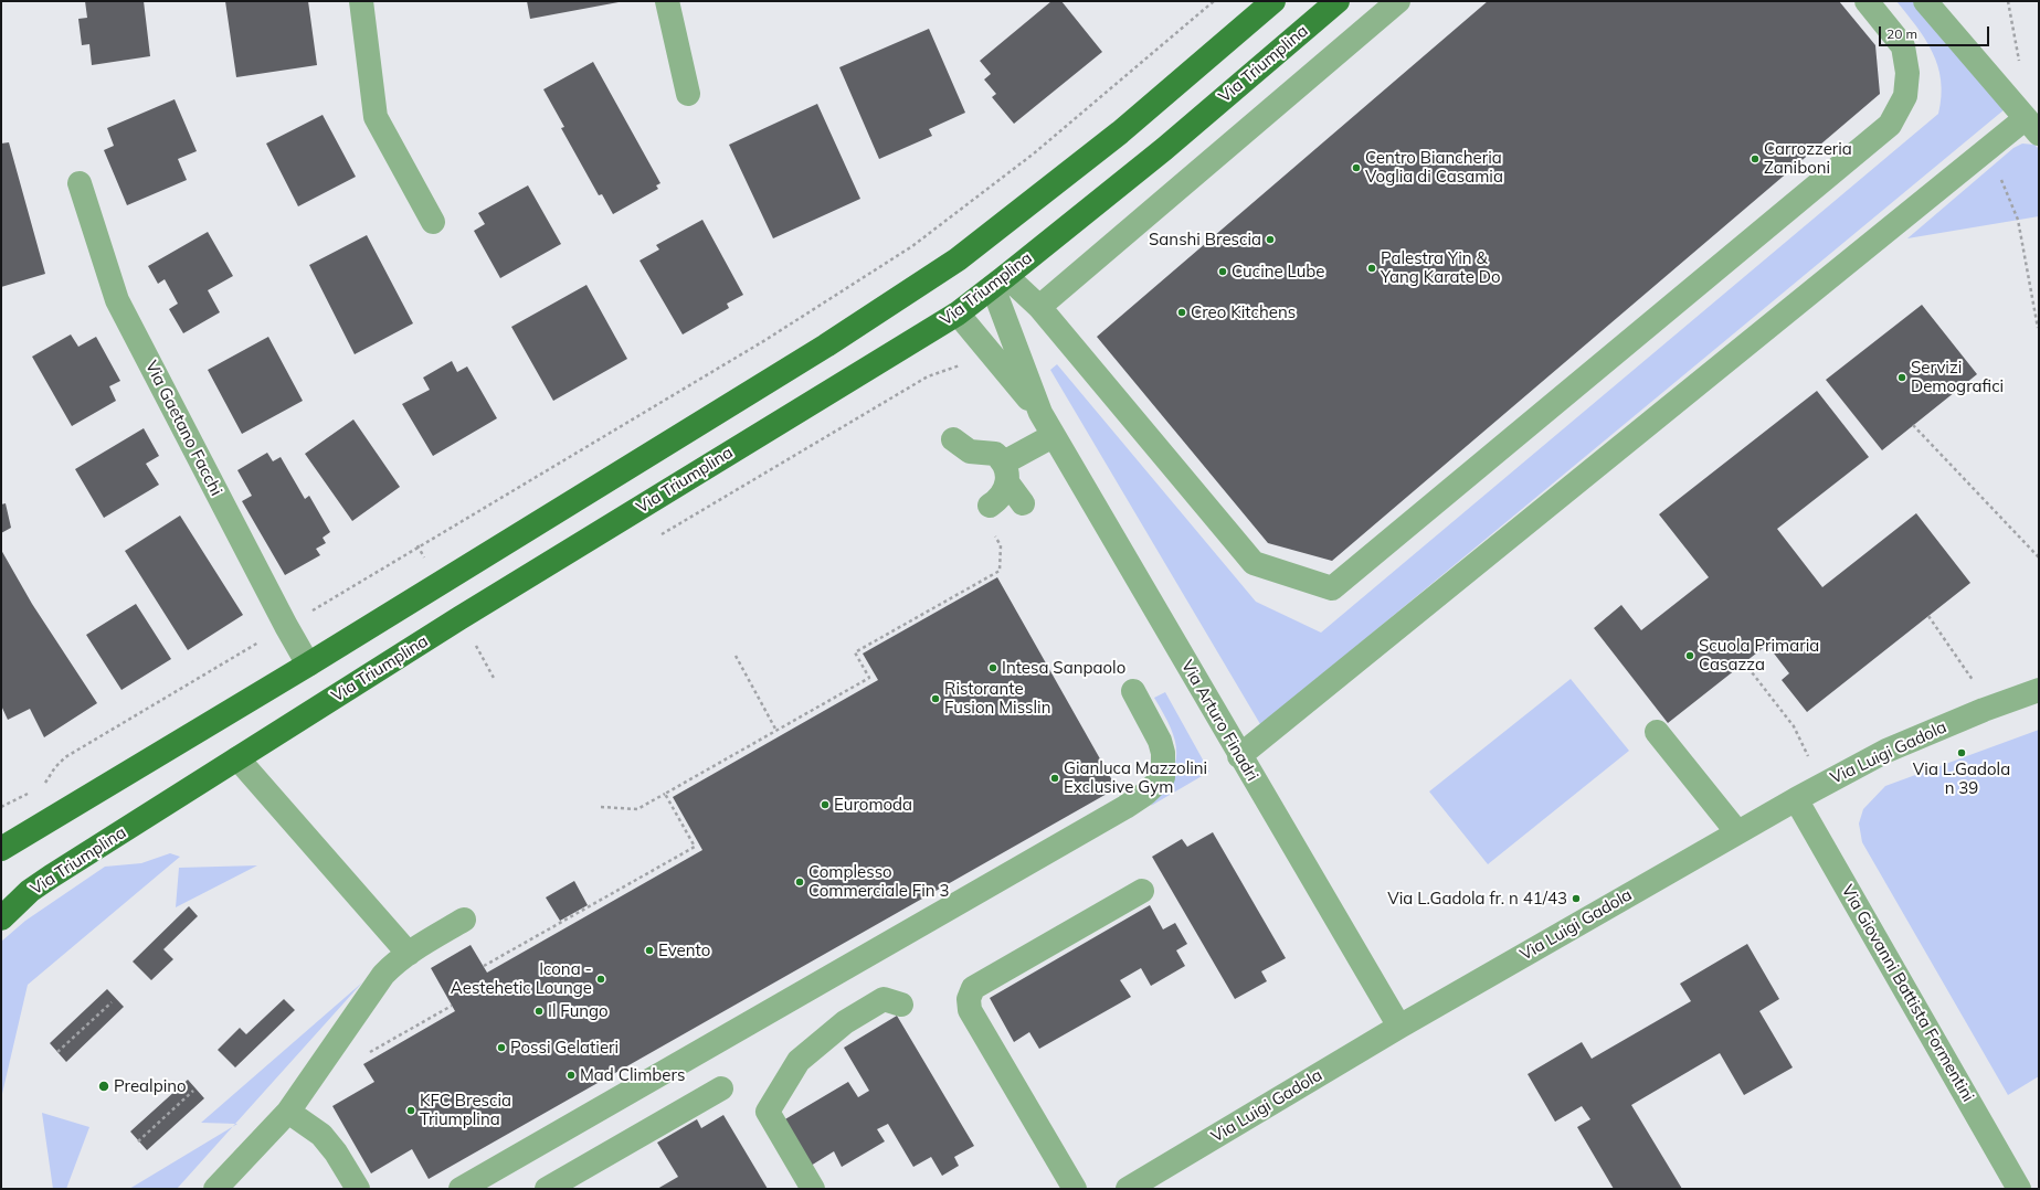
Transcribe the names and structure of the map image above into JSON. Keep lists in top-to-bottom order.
{
  "streets": {
    "main road": ["Via Triumplina"],
    "street": [
      "Via Gaetano Facchi",
      "Via Arturo Finadri",
      "Via Luigi Gadola",
      "Via Giovanni Battista Formentini"
    ]
  },
  "crossings": [
    ["Via Arturo Finadri", "Via Luigi Gadola"],
    ["Via Luigi Gadola", "Via Giovanni Battista Formentini"]
  ],
  "places": [
    "Carrozzeria Zaniboni",
    "Centro Biancheria Voglia di Casamia",
    "Sanshi Brescia",
    "Palestra Yin & Yang Karate Do",
    "Cucine Lube",
    "Creo Kitchens",
    "Servizi Demografici",
    "Scuola Primaria Casazza",
    "Intesa Sanpaolo",
    "Ristorante Fusion Misslin",
    "Via L.Gadola n 39",
    "Gianluca Mazzolini Exclusive Gym",
    "Euromoda",
    "Complesso Commerciale Fin 3",
    "Via L.Gadola fr. n 41/43",
    "Evento",
    "Icona - Aestehetic Lounge",
    "Il Fungo",
    "Possi Gelatieri",
    "Mad Climbers",
    "Prealpino",
    "KFC Brescia Triumplina"
  ],
  "scale_bar": "20 m"
}
